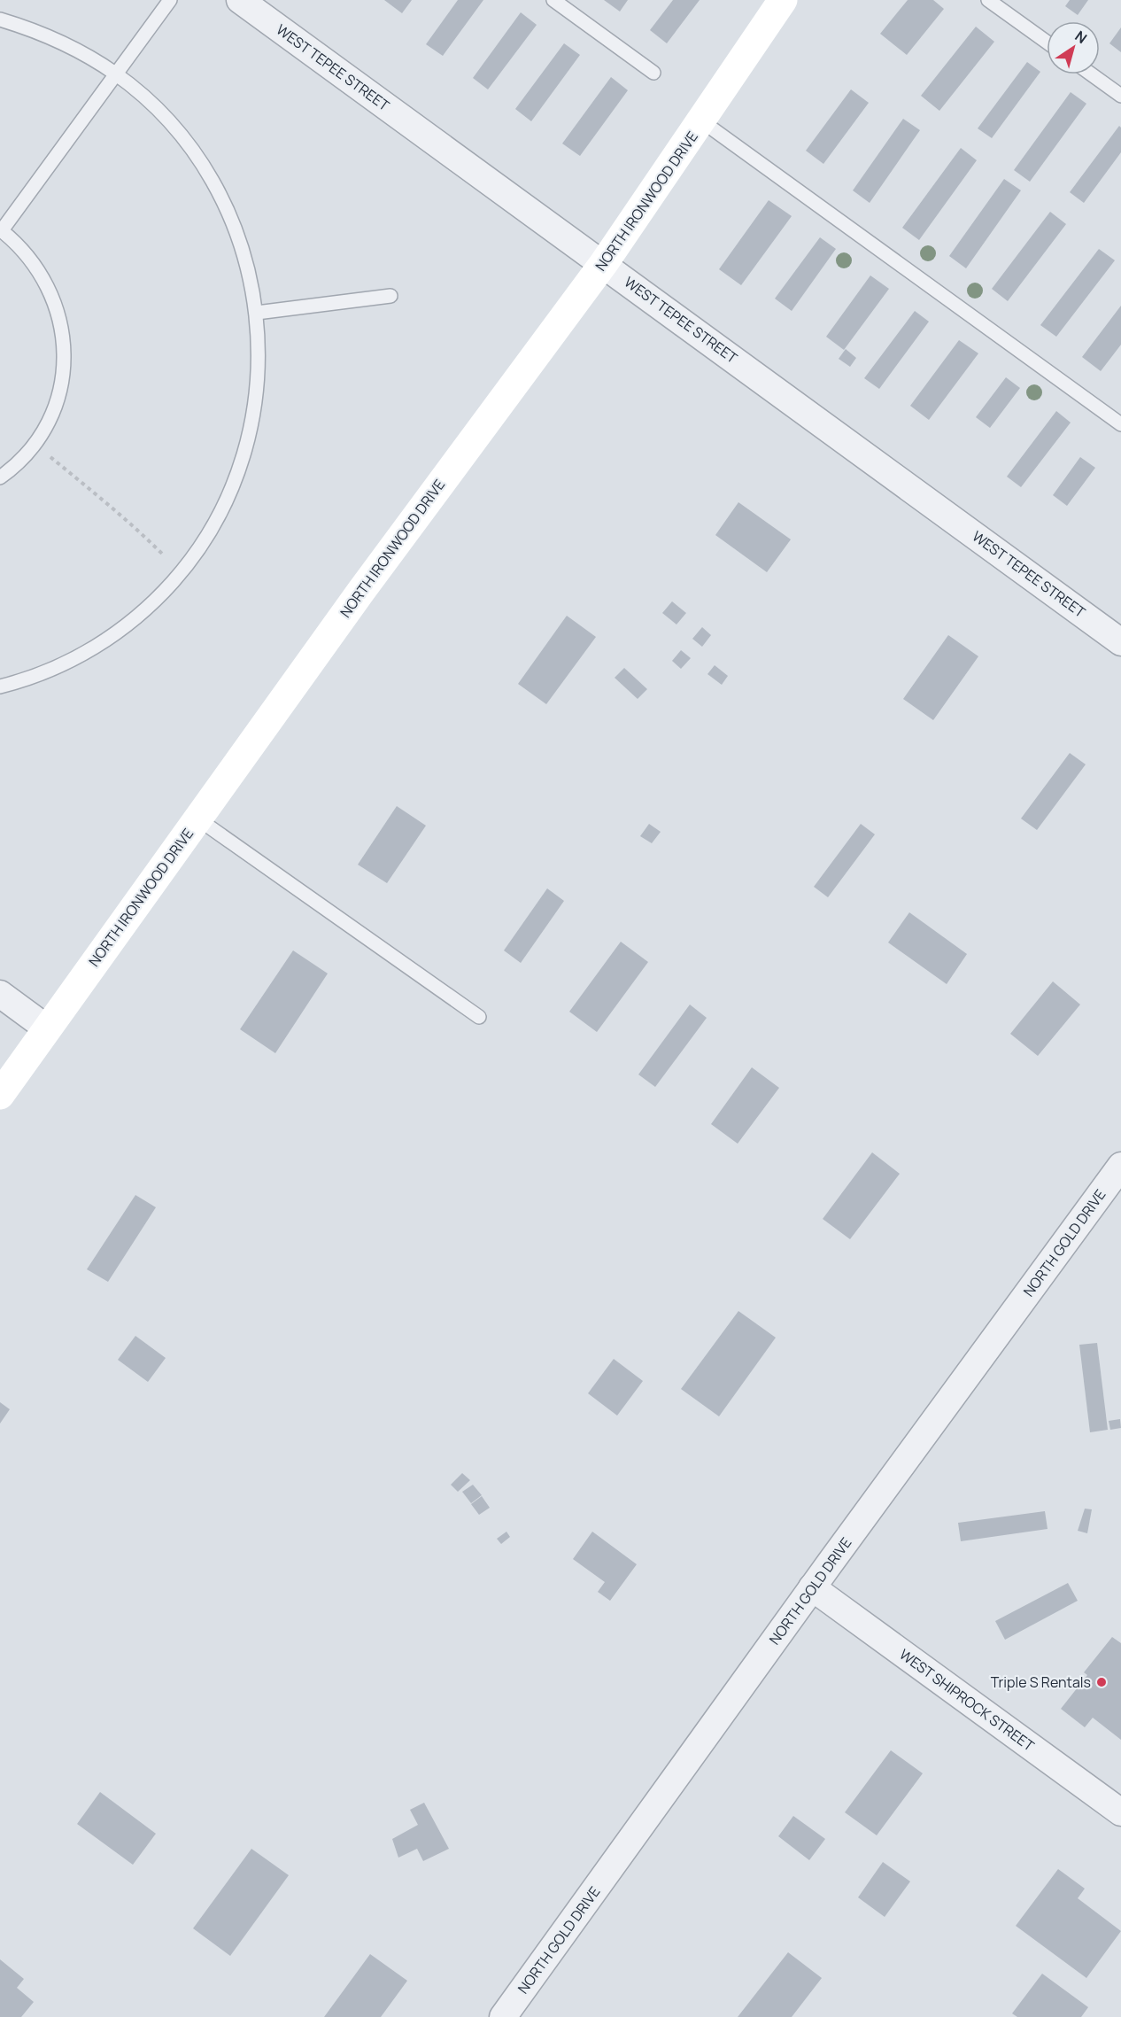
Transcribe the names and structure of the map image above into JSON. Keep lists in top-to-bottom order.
{
  "streets": {
    "street": [
      "WEST TEPEE STREET",
      "NORTH IRONWOOD DRIVE",
      "NORTH GOLD DRIVE",
      "WEST SHIPROCK STREET"
    ]
  },
  "crossings": [
    ["WEST TEPEE STREET", "NORTH IRONWOOD DRIVE"],
    ["NORTH GOLD DRIVE", "WEST SHIPROCK STREET"]
  ],
  "places": ["Triple S Rentals"],
  "north": "top right"
}
